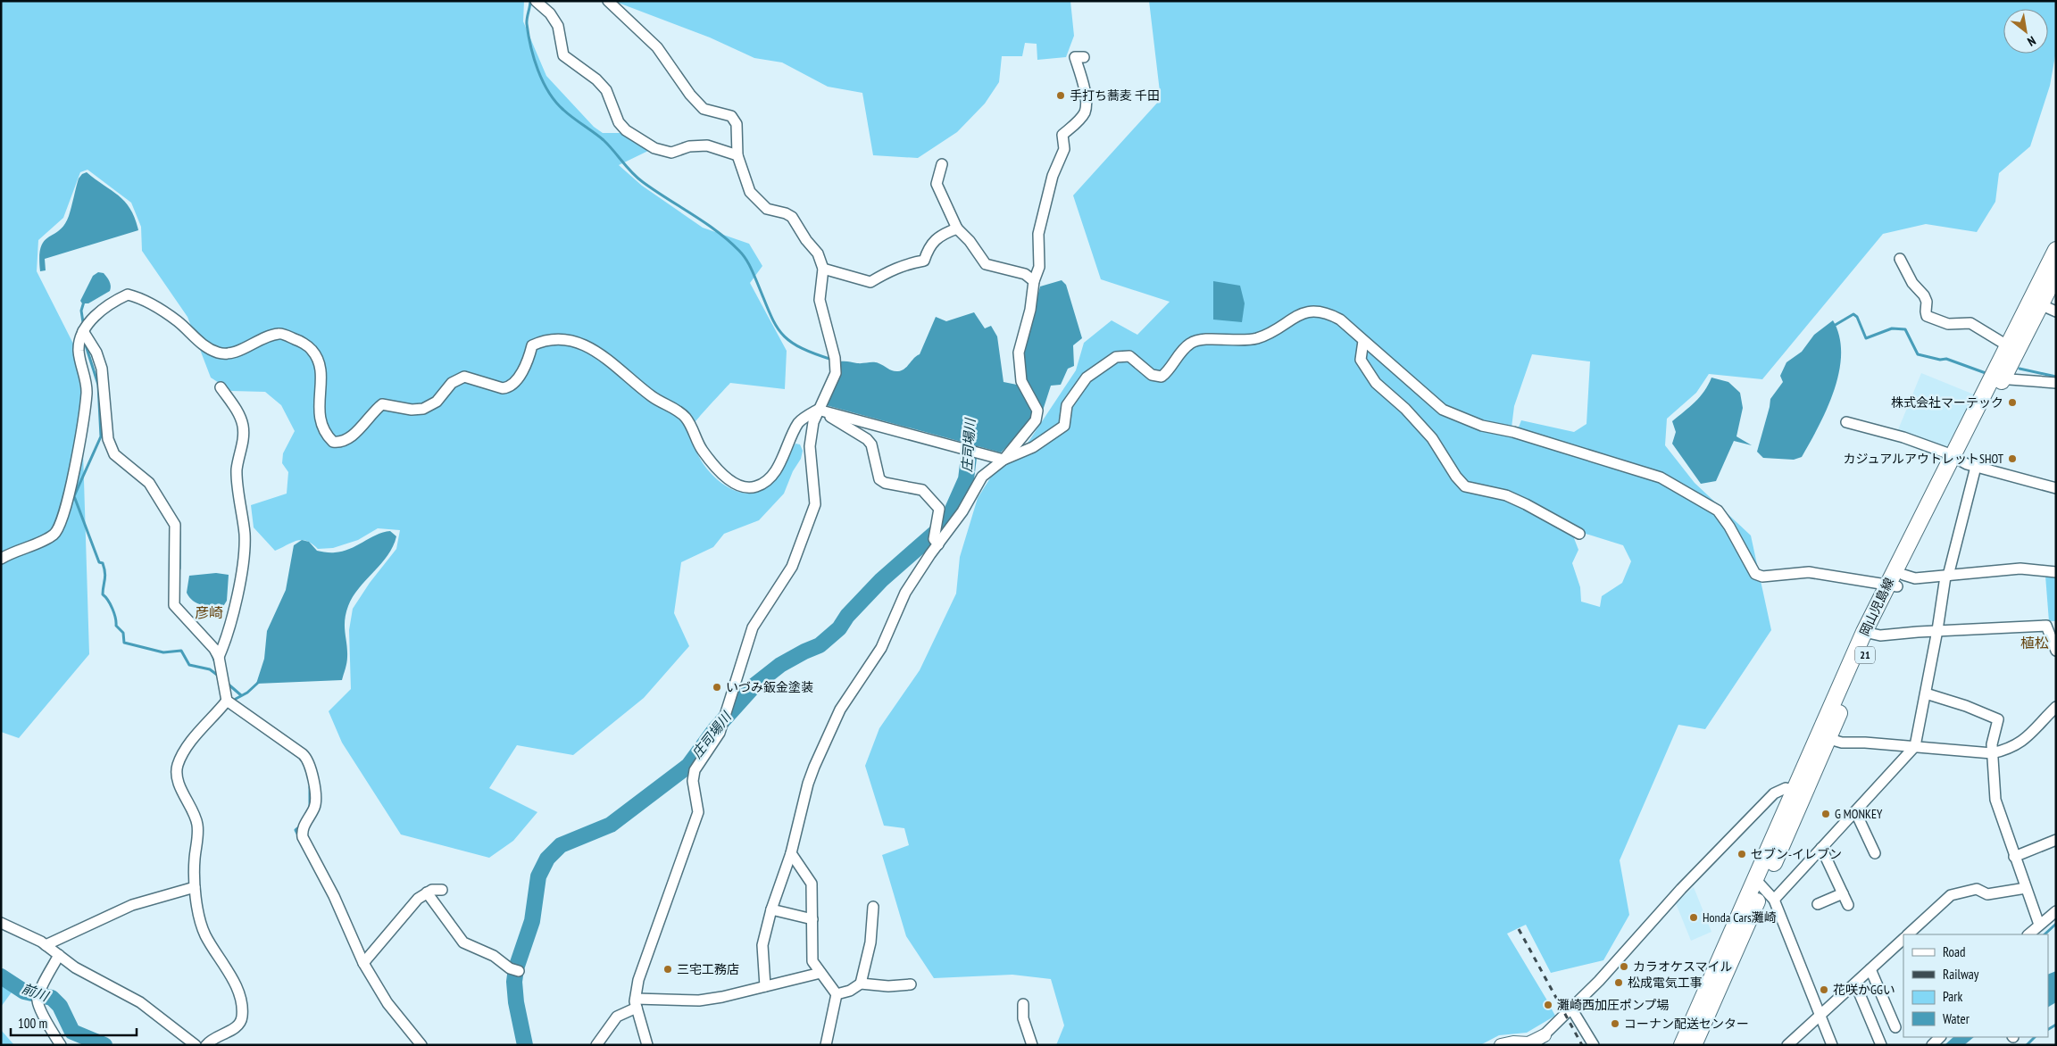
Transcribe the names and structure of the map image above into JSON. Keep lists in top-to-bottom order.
{
  "streets": {
    "main road": ["岡山児島線", "21"]
  },
  "districts": ["彦崎", "植松"],
  "water": ["庄司場川", "前川"],
  "places": [
    "手打ち蕎麦 千田",
    "株式会社マーテック",
    "カジュアルアウトレットSHOT",
    "いづみ鈑金塗装",
    "G MONKEY",
    "セブン-イレブン",
    "Honda Cars灘崎",
    "カラオケスマイル",
    "三宅工務店",
    "松成電気工事",
    "花咲かGGい",
    "灘崎西加圧ポンプ場",
    "コーナン配送センター"
  ],
  "legend": [
    "Road",
    "Railway",
    "Park",
    "Water"
  ],
  "scale_bar": "100 m",
  "north": "bottom right"
}
